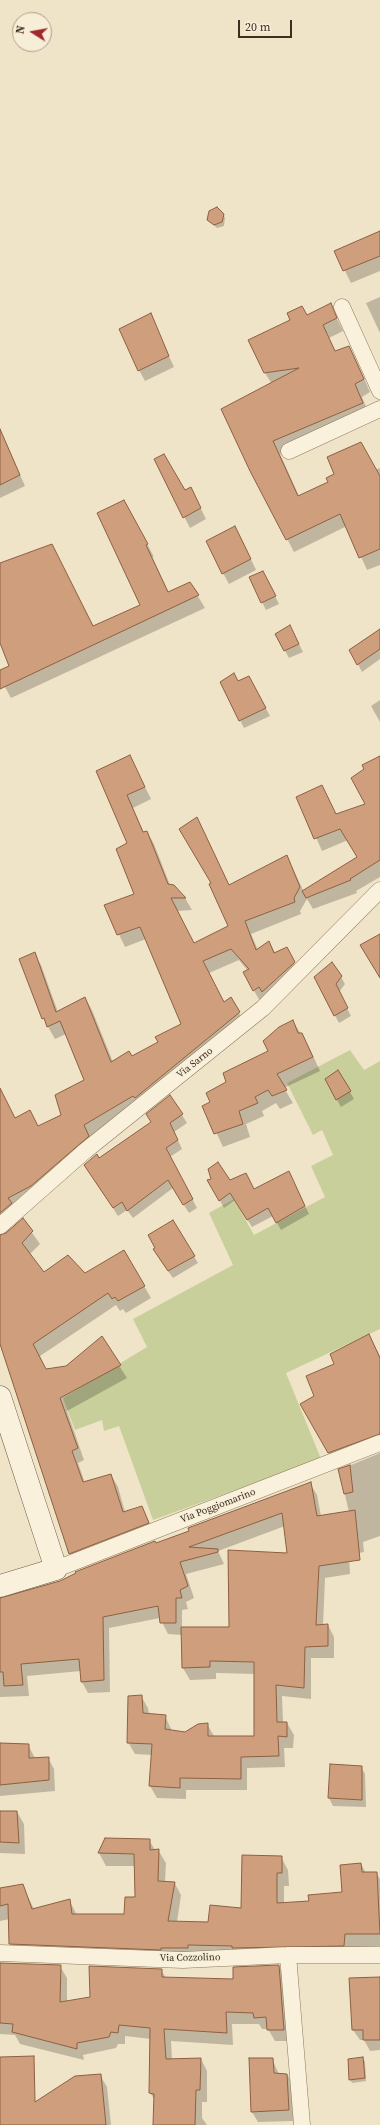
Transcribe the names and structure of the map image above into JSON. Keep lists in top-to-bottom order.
{
  "streets": {
    "street": ["Via Sarno", "Via Poggiomarino", "Via Cozzolino"]
  },
  "scale_bar": "20 m",
  "north": "left"
}
